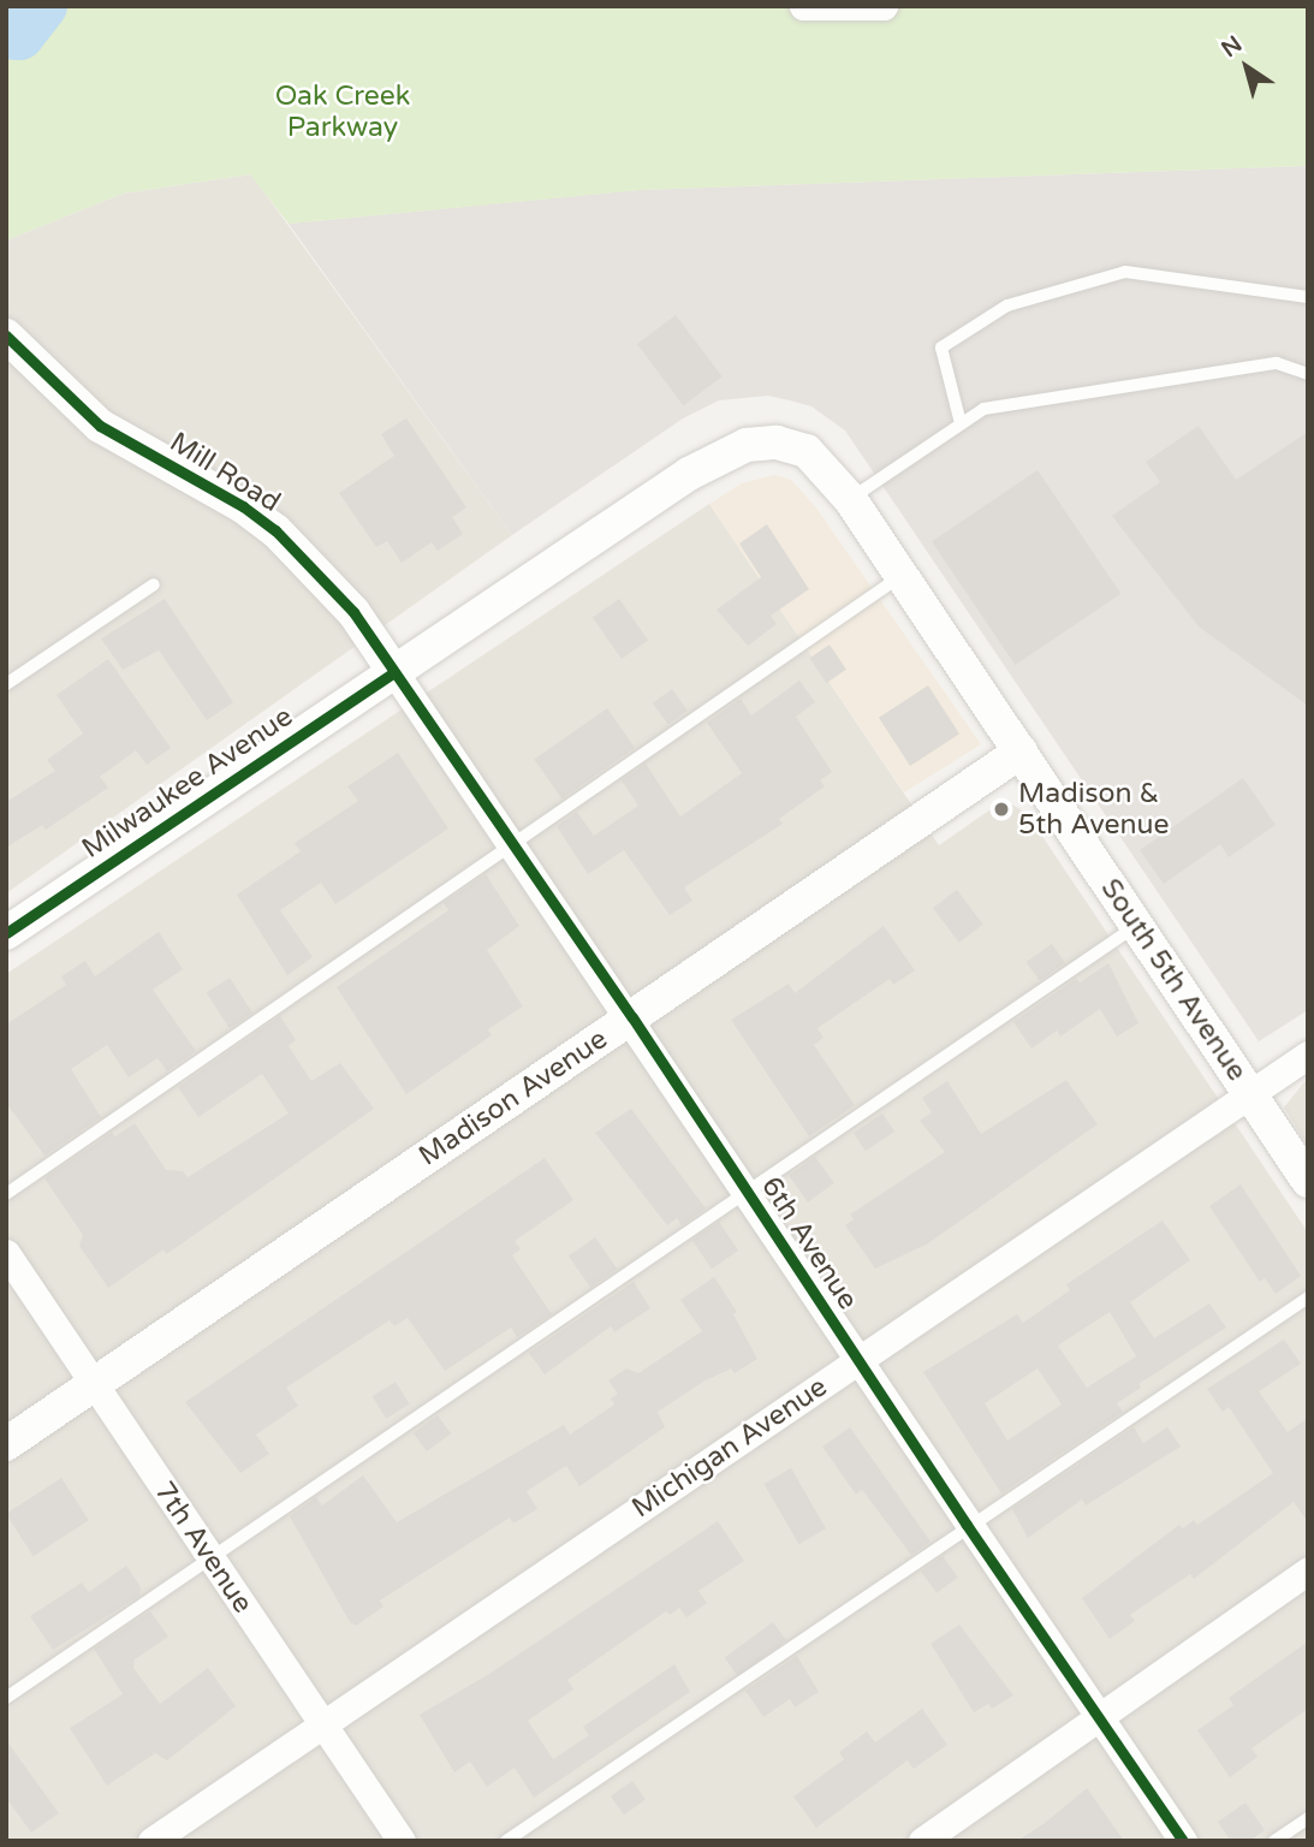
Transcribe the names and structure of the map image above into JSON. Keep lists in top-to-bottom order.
{
  "streets": {
    "street": [
      "Mill Road",
      "Milwaukee Avenue",
      "South 5th Avenue",
      "Madison Avenue",
      "6th Avenue",
      "Michigan Avenue",
      "7th Avenue"
    ]
  },
  "crossings": [
    ["Mill Road", "Milwaukee Avenue"],
    ["Mill Road", "6th Avenue"],
    ["Milwaukee Avenue", "South 5th Avenue"],
    ["Milwaukee Avenue", "6th Avenue"],
    ["South 5th Avenue", "Madison Avenue"],
    ["South 5th Avenue", "Michigan Avenue"],
    ["Madison Avenue", "6th Avenue"],
    ["Madison Avenue", "7th Avenue"],
    ["6th Avenue", "Michigan Avenue"],
    ["Michigan Avenue", "7th Avenue"]
  ],
  "parks": ["Oak Creek Parkway"],
  "places": ["Madison & 5th Avenue"],
  "north": "top left"
}
